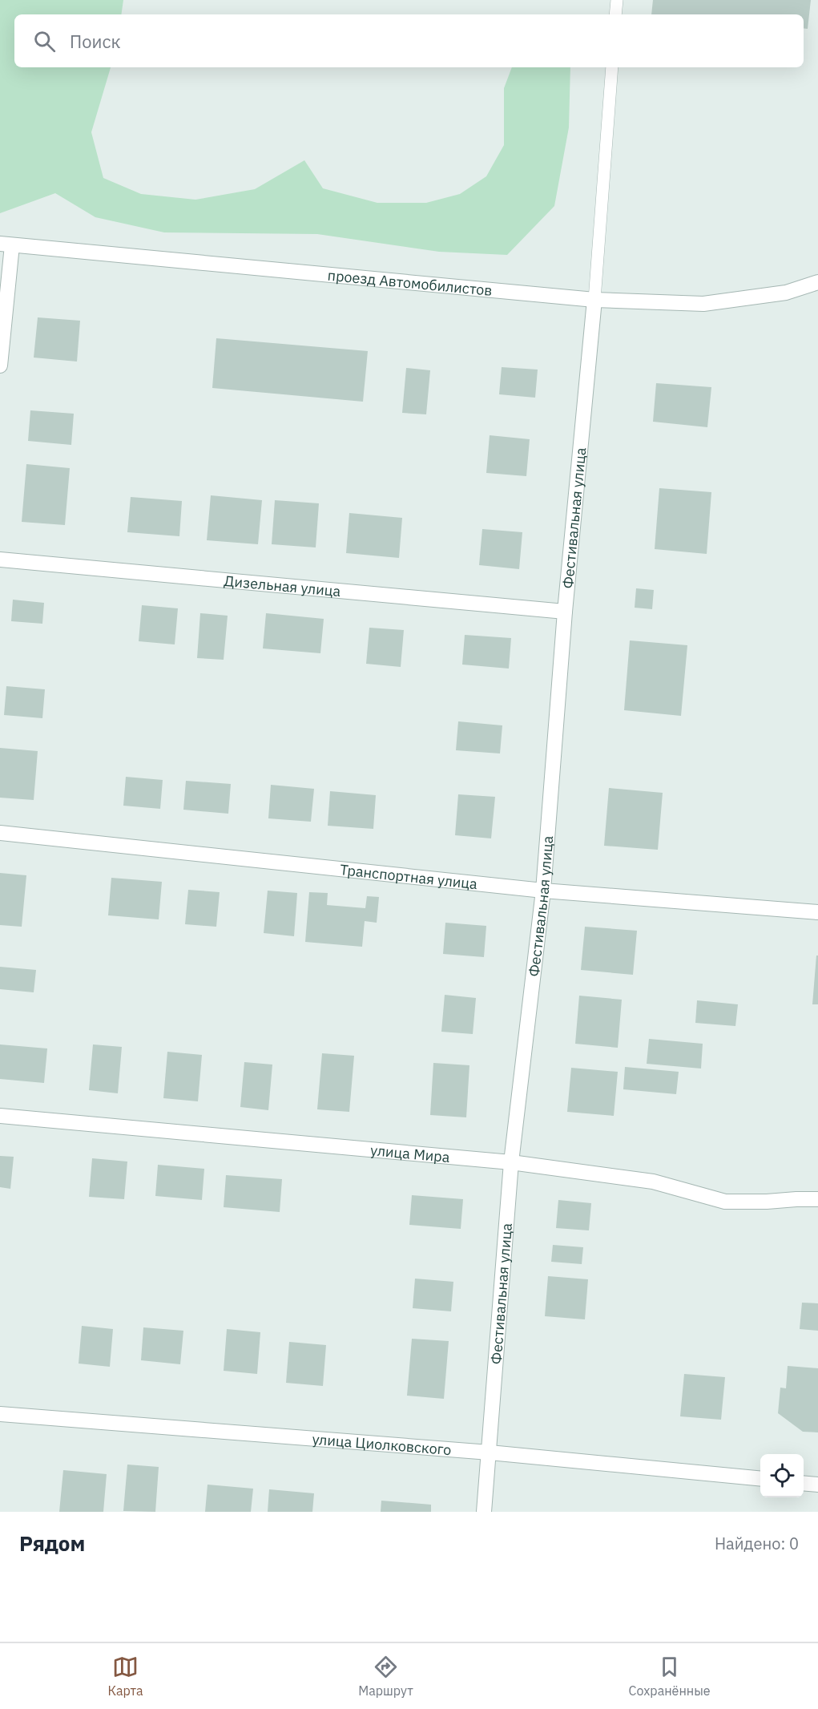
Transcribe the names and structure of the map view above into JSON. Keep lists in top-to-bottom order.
{
  "streets": {
    "street": [
      "проезд Автомобилистов",
      "Фестивальная улица",
      "Дизельная улица",
      "Транспортная улица",
      "улица Мира",
      "улица Циолковского"
    ]
  },
  "crossings": [
    ["проезд Автомобилистов", "Фестивальная улица"],
    ["Фестивальная улица", "Дизельная улица"],
    ["Фестивальная улица", "Транспортная улица"],
    ["Фестивальная улица", "улица Мира"],
    ["Фестивальная улица", "улица Циолковского"]
  ],
  "page": {
    "search": "Поиск",
    "heading": ["Рядом", "Найдено: 0"],
    "nav": ["Карта", "Маршрут", "Сохранённые"]
  }
}
